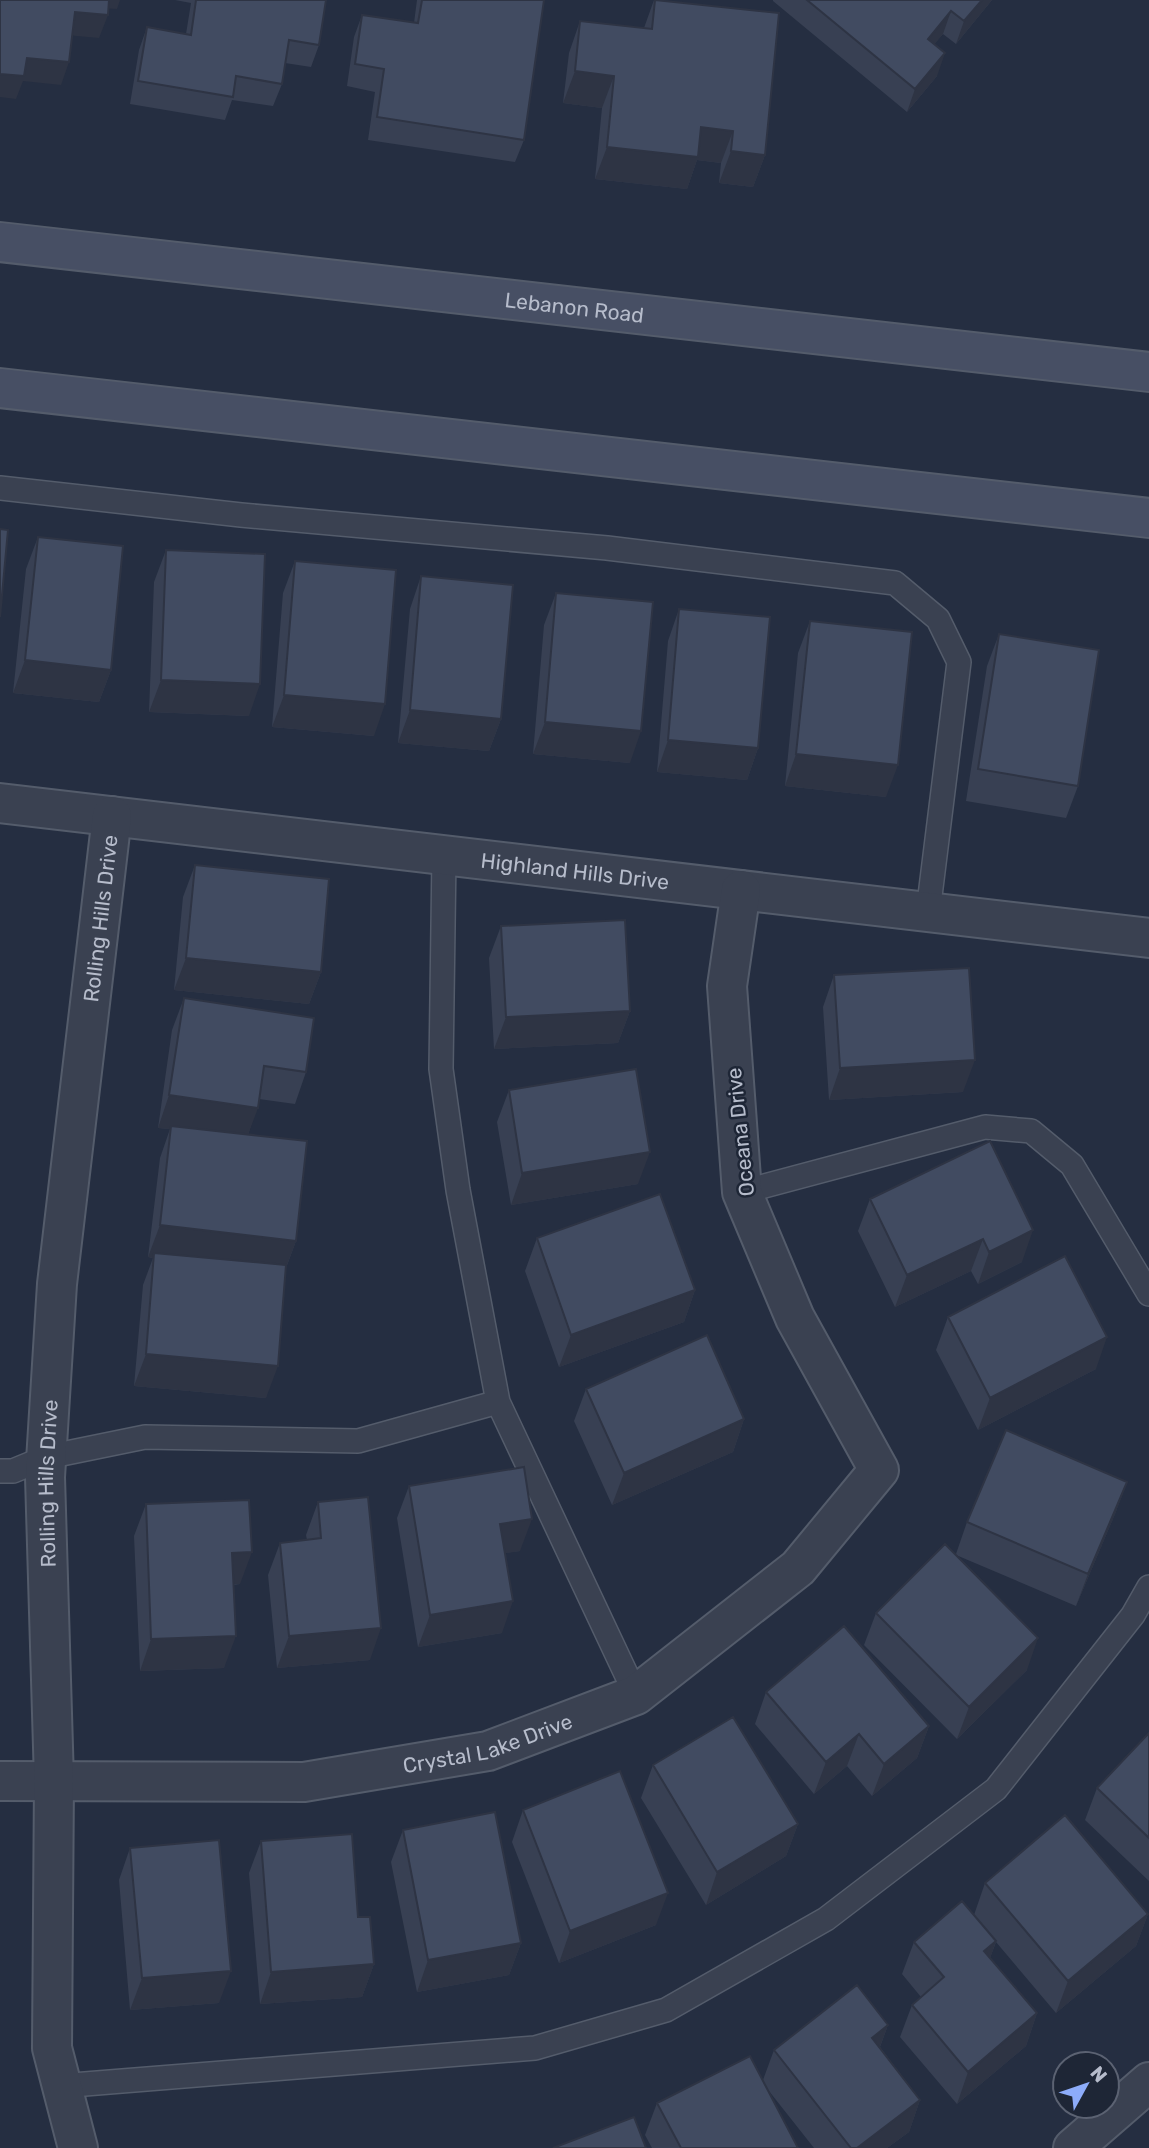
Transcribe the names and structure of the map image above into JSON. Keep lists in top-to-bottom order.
{
  "streets": {
    "main road": ["Lebanon Road"],
    "street": [
      "Highland Hills Drive",
      "Rolling Hills Drive",
      "Oceana Drive",
      "Crystal Lake Drive"
    ]
  },
  "crossings": [
    ["Highland Hills Drive", "Rolling Hills Drive"],
    ["Highland Hills Drive", "Oceana Drive"],
    ["Rolling Hills Drive", "Crystal Lake Drive"],
    ["Oceana Drive", "Crystal Lake Drive"]
  ],
  "north": "top right"
}
